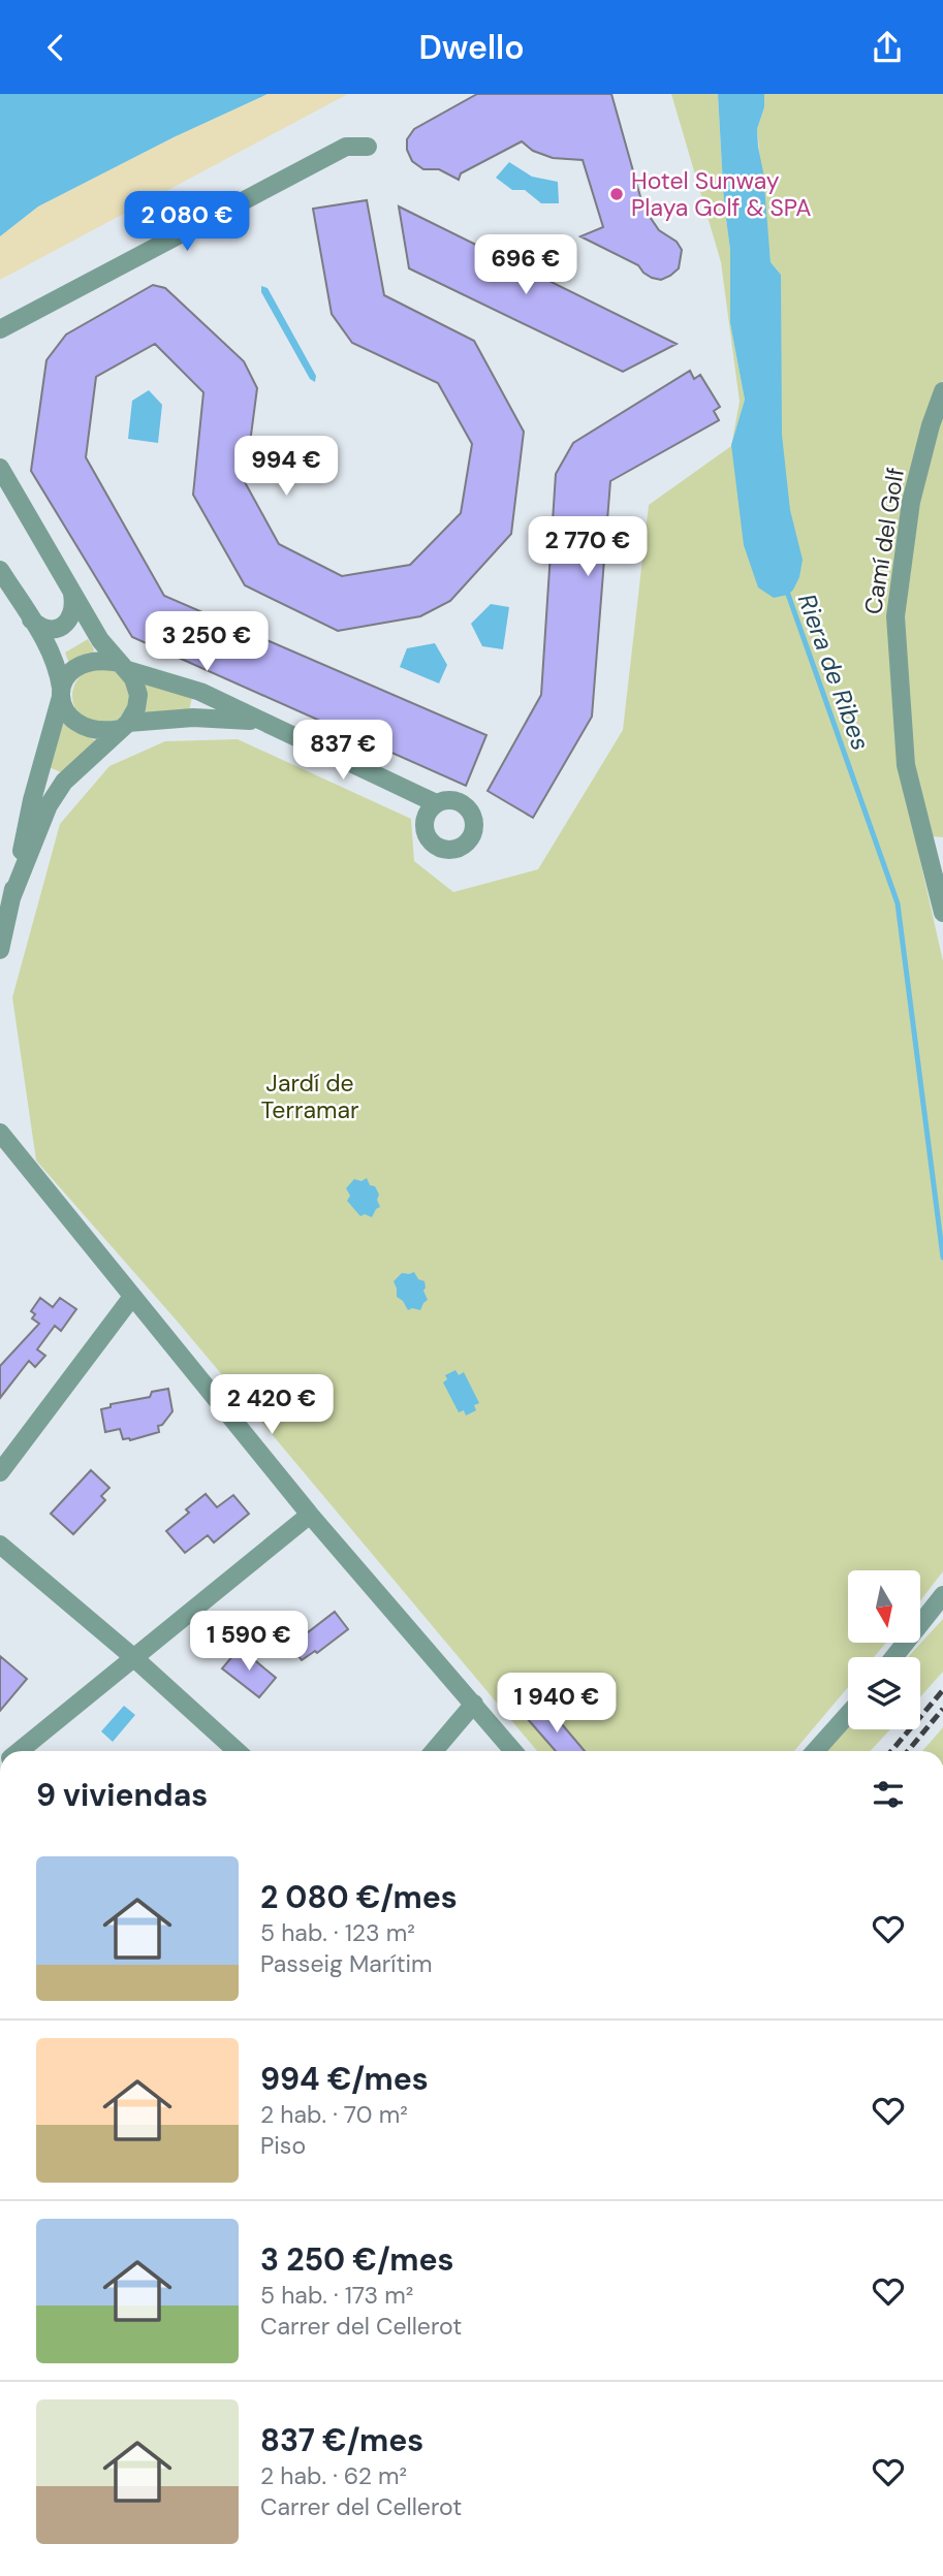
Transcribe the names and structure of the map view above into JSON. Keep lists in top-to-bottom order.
{
  "streets": {
    "street": ["Camí del Golf"]
  },
  "water": ["Riera de Ribes"],
  "parks": ["Jardí de Terramar"],
  "places": ["Hotel Sunway Playa Golf & SPA"],
  "north": "bottom",
  "page": {
    "header": "Dwello",
    "price": [
      "2 080 €",
      "696 €",
      "994 €",
      "2 770 €",
      "3 250 €",
      "837 €",
      "2 420 €",
      "1 590 €",
      "1 940 €"
    ],
    "heading": "9 viviendas",
    "list": [
      {
        "name": "2 080 €/mes",
        "note": "5 hab. · 123 m² · Passeig Marítim"
      },
      {
        "name": "994 €/mes",
        "note": "2 hab. · 70 m² · Piso"
      },
      {
        "name": "3 250 €/mes",
        "note": "5 hab. · 173 m² · Carrer del Cellerot"
      },
      {
        "name": "837 €/mes",
        "note": "2 hab. · 62 m² · Carrer del Cellerot"
      }
    ]
  }
}
